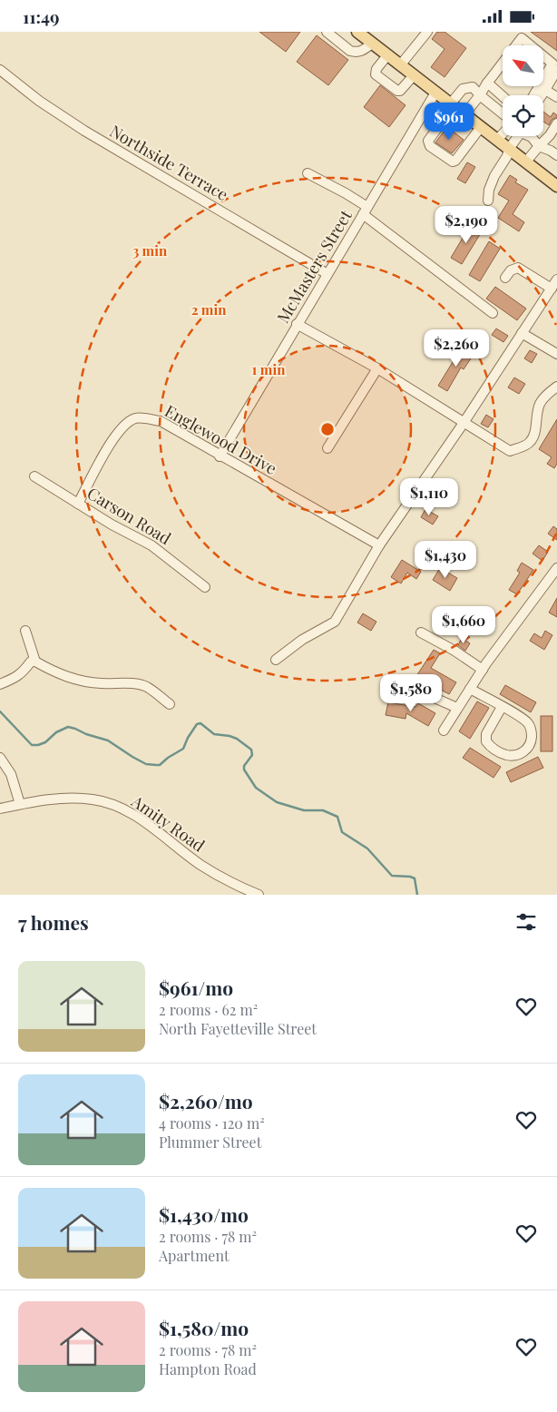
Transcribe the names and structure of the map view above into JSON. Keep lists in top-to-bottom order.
{
  "streets": {
    "street": [
      "Northside Terrace",
      "McMasters Street",
      "Englewood Drive",
      "Carson Road",
      "Amity Road"
    ]
  },
  "crossings": [
    ["Northside Terrace", "McMasters Street"],
    ["McMasters Street", "Englewood Drive"],
    ["Englewood Drive", "Carson Road"]
  ],
  "north": "top left",
  "page": {
    "status": "11:49",
    "price": [
      "$961",
      "$2,190",
      "$2,260",
      "$1,110",
      "$1,430",
      "$1,660",
      "$1,580"
    ],
    "heading": "7 homes",
    "list": [
      {
        "name": "$961/mo",
        "note": "2 rooms · 62 m² · North Fayetteville Street"
      },
      {
        "name": "$2,260/mo",
        "note": "4 rooms · 120 m² · Plummer Street"
      },
      {
        "name": "$1,430/mo",
        "note": "2 rooms · 78 m² · Apartment"
      },
      {
        "name": "$1,580/mo",
        "note": "2 rooms · 78 m² · Hampton Road"
      }
    ]
  },
  "rings": ["3 min", "2 min", "1 min"]
}
